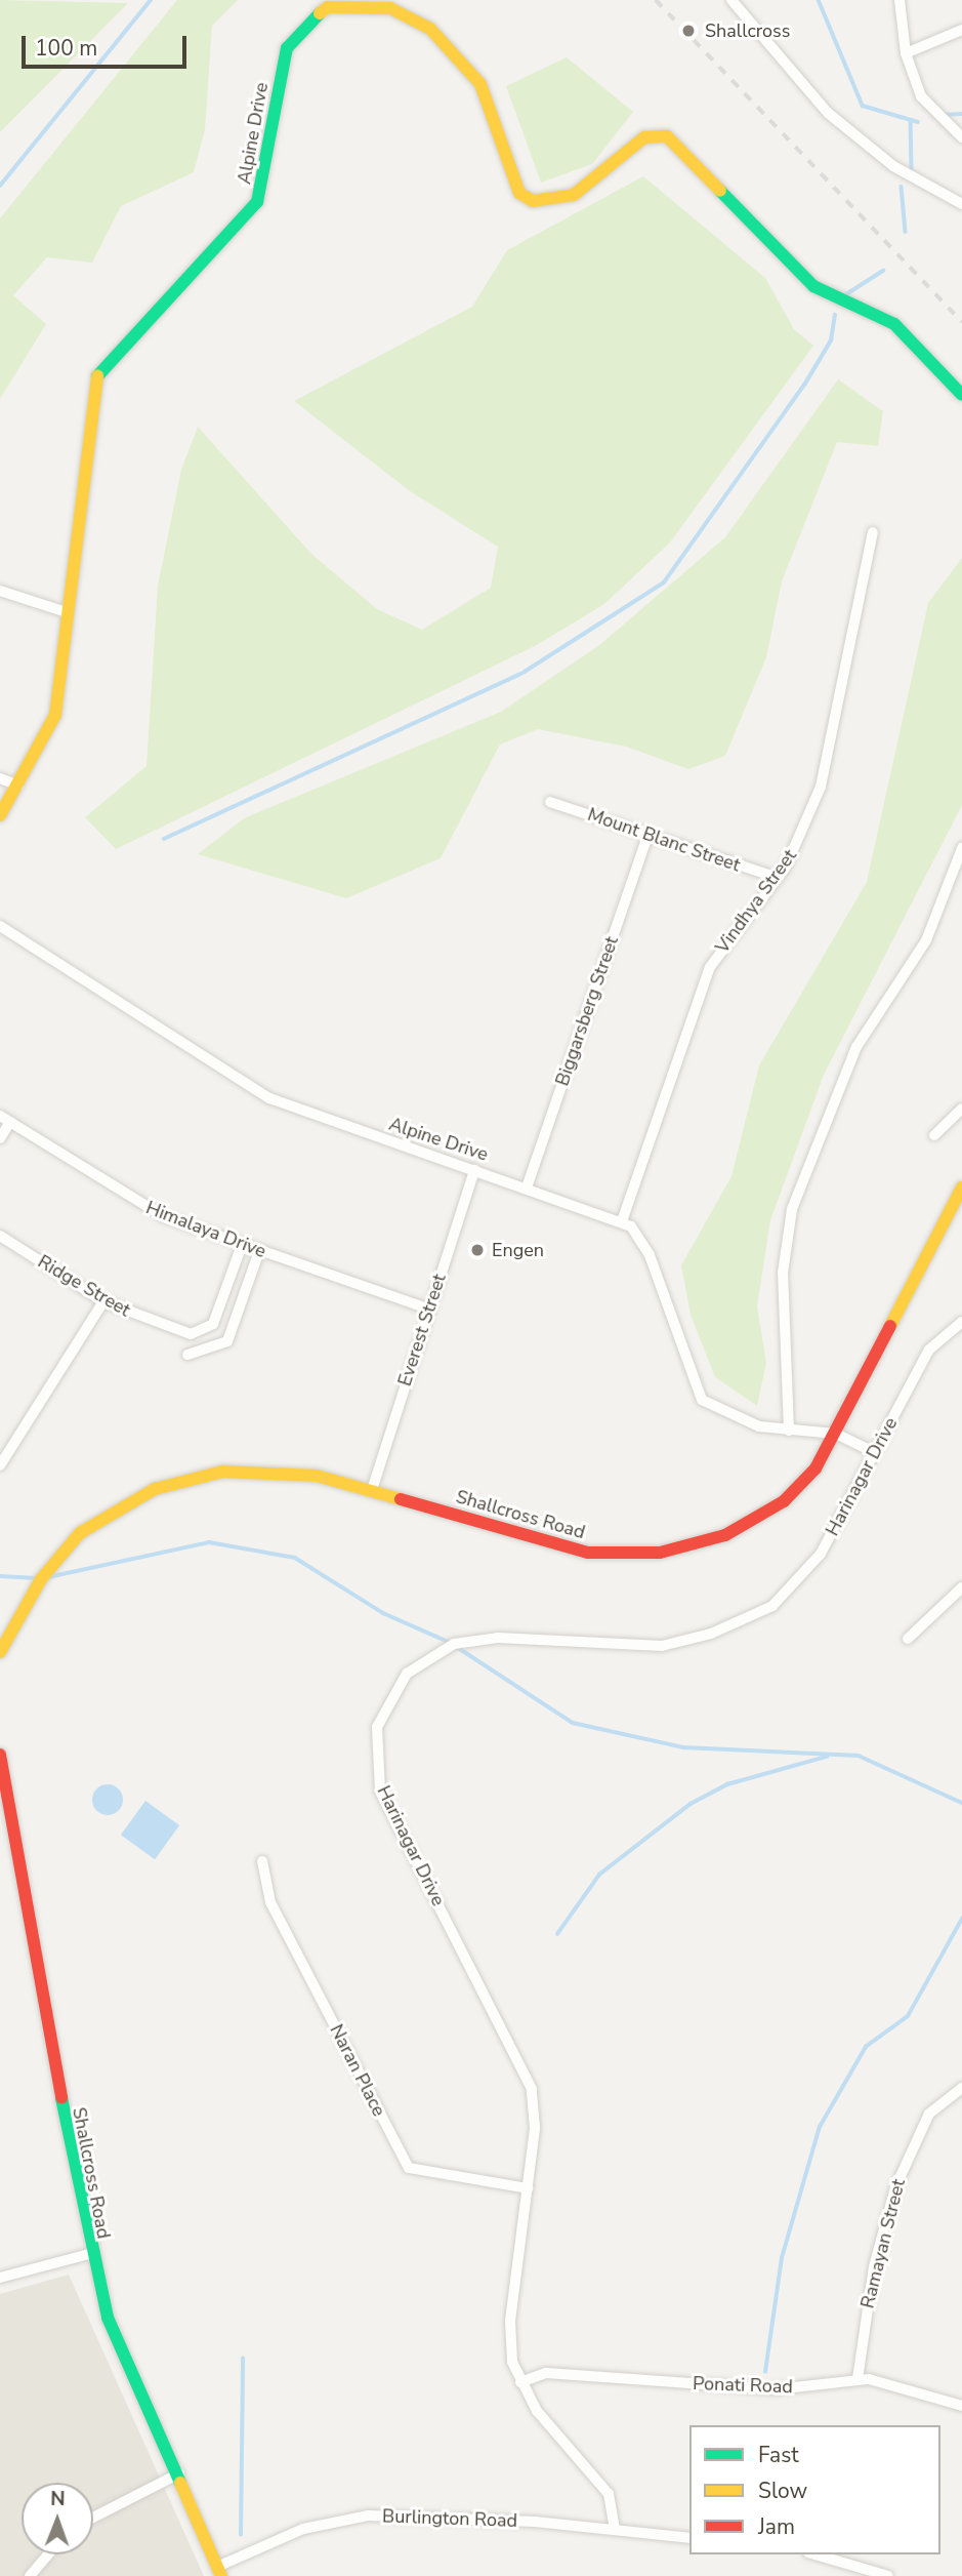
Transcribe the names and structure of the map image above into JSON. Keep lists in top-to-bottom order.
{
  "streets": {
    "street": [
      "Alpine Drive",
      "Mount Blanc Street",
      "Vindhya Street",
      "Biggarsberg Street",
      "Himalaya Drive",
      "Ridge Street",
      "Everest Street",
      "Harinagar Drive",
      "Shallcross Road",
      "Naran Place",
      "Ramayan Street",
      "Ponati Road",
      "Burlington Road"
    ]
  },
  "crossings": [
    ["Alpine Drive", "Vindhya Street"],
    ["Alpine Drive", "Biggarsberg Street"],
    ["Alpine Drive", "Everest Street"],
    ["Alpine Drive", "Harinagar Drive"],
    ["Alpine Drive", "Shallcross Road"],
    ["Mount Blanc Street", "Vindhya Street"],
    ["Mount Blanc Street", "Biggarsberg Street"],
    ["Himalaya Drive", "Ridge Street"],
    ["Himalaya Drive", "Everest Street"],
    ["Everest Street", "Shallcross Road"],
    ["Harinagar Drive", "Naran Place"],
    ["Harinagar Drive", "Ponati Road"],
    ["Harinagar Drive", "Burlington Road"],
    ["Shallcross Road", "Burlington Road"],
    ["Ramayan Street", "Ponati Road"]
  ],
  "places": ["Shallcross", "Engen"],
  "legend": ["Fast", "Slow", "Jam"],
  "scale_bar": "100 m",
  "north": "top"
}
